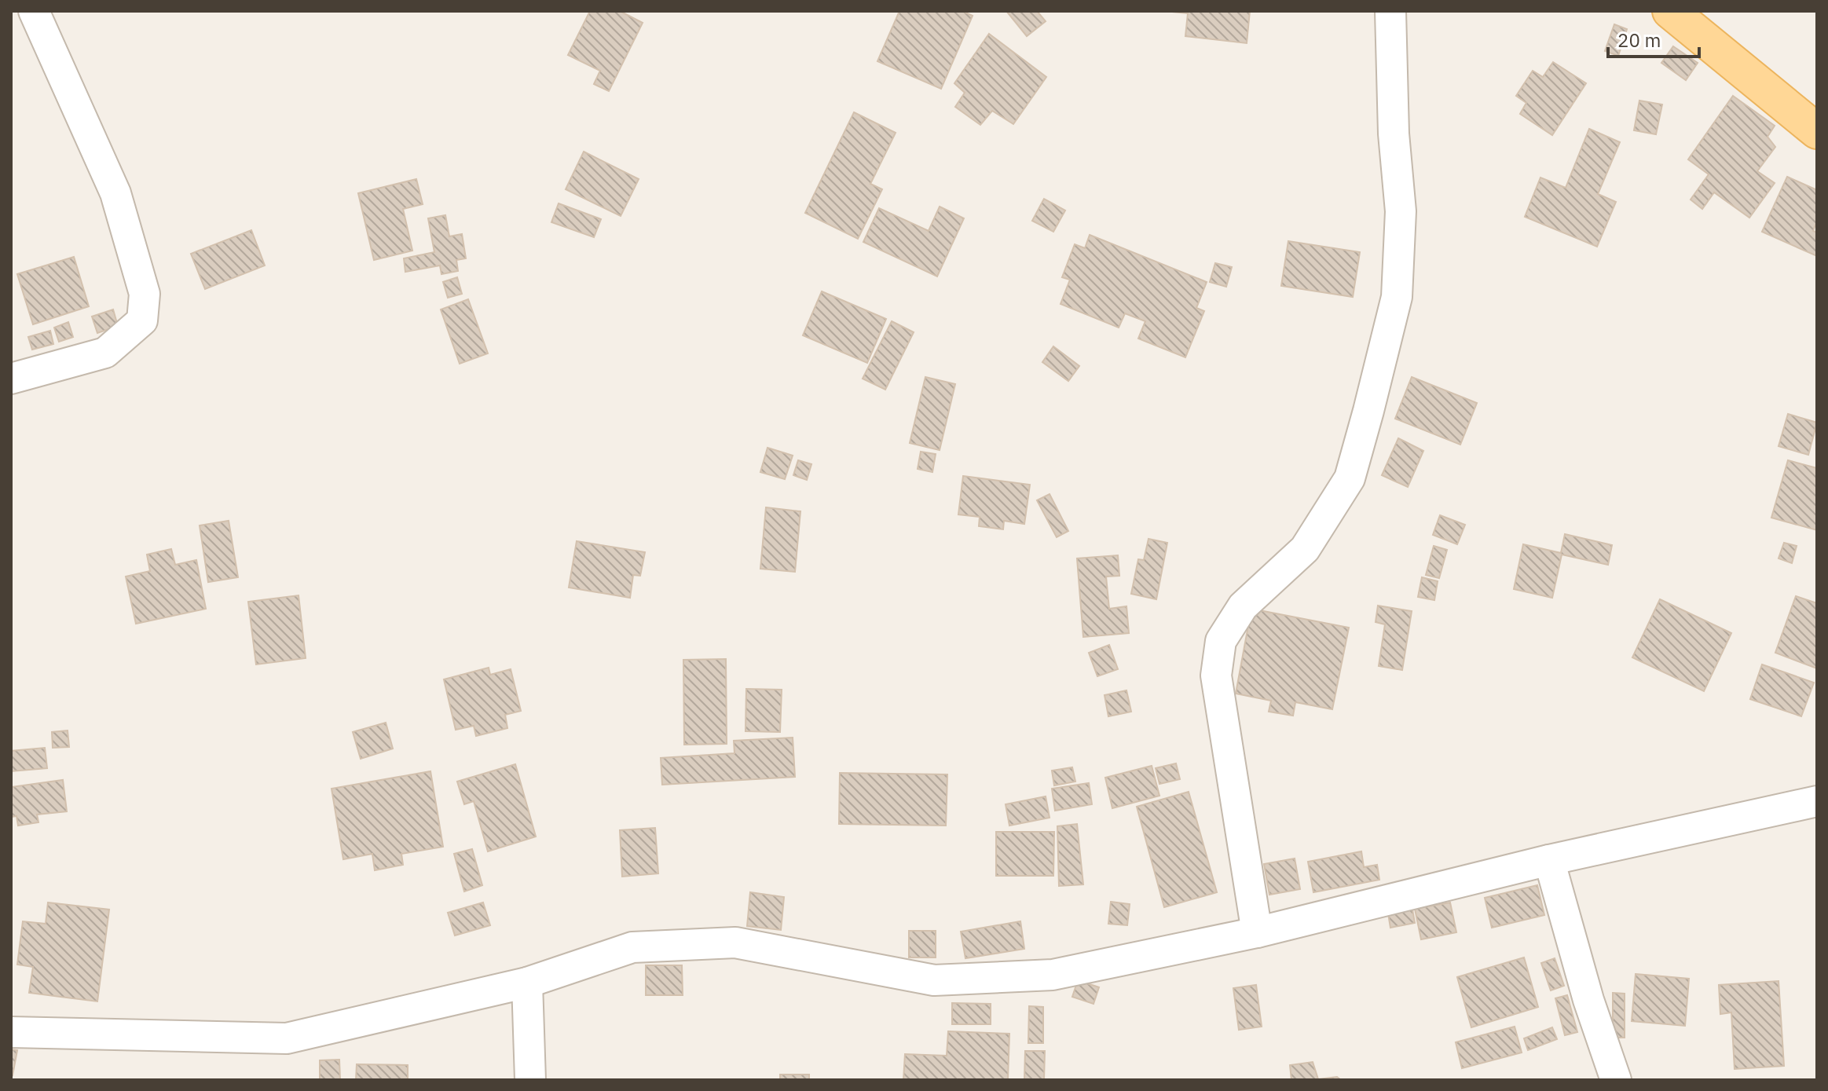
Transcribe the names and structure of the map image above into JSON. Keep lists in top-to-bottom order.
{
  "scale_bar": "20 m"
}
